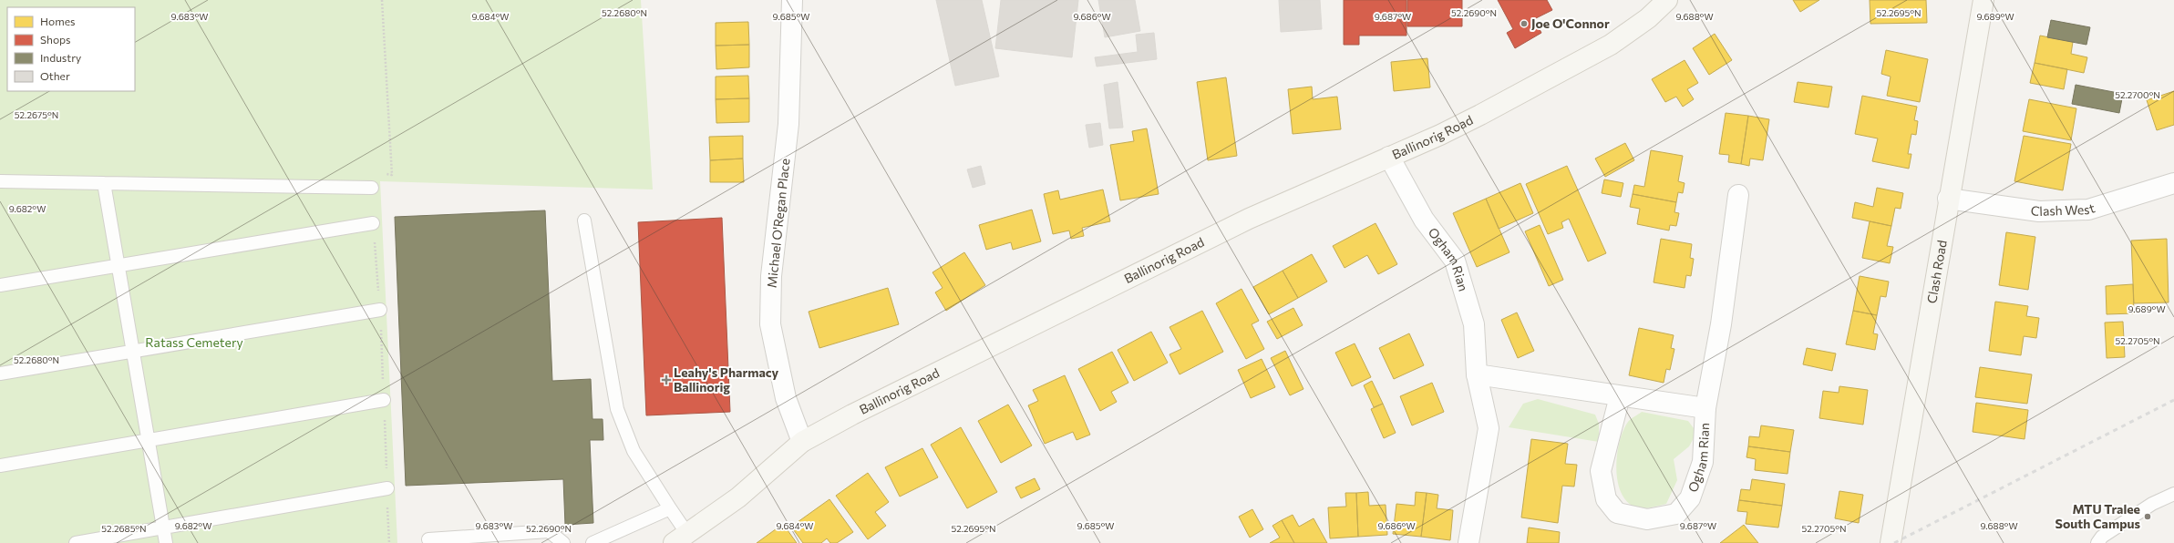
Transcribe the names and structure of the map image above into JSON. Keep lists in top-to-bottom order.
{
  "streets": {
    "street": [
      "Ballinorig Road",
      "Clash West",
      "Michael O'Regan Place",
      "Ogham Rian",
      "Clash Road"
    ]
  },
  "crossings": [
    ["Ballinorig Road", "Michael O'Regan Place"],
    ["Ballinorig Road", "Ogham Rian"],
    ["Clash West", "Clash Road"]
  ],
  "parks": ["Ratass Cemetery"],
  "places": {
    "other": ["Joe O'Connor", "MTU Tralee South Campus"],
    "health": ["Leahy's Pharmacy Ballinorig"]
  },
  "legend": [
    "Homes",
    "Shops",
    "Industry",
    "Other"
  ],
  "coordinates": [
    "52.2680°N",
    "52.2690°N",
    "52.2695°N",
    "9.683°W",
    "9.684°W",
    "9.687°W",
    "9.688°W",
    "9.689°W",
    "9.685°W",
    "9.686°W",
    "52.2700°N",
    "52.2675°N",
    "9.682°W",
    "52.2705°N",
    "52.2685°N"
  ]
}
